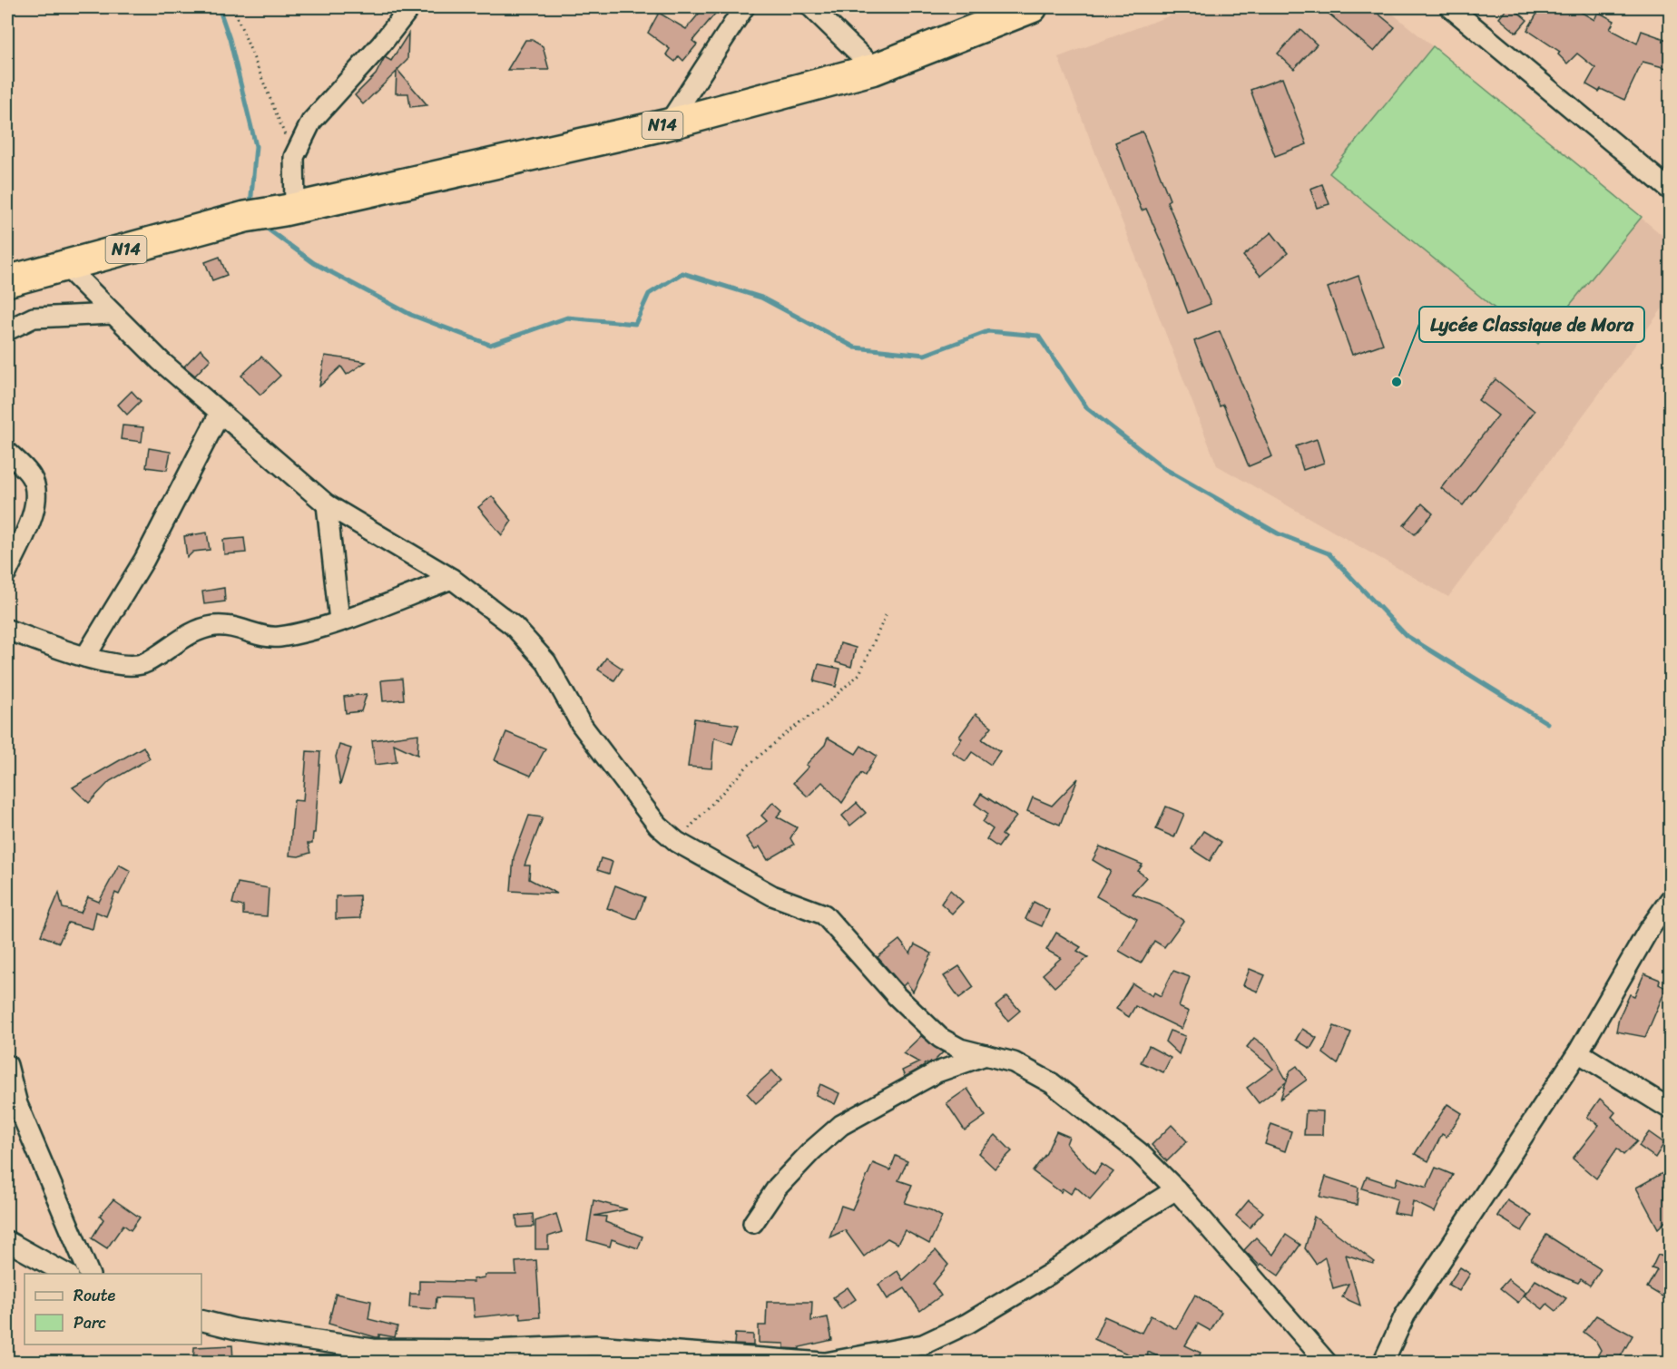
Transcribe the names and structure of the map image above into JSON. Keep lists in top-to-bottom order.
{
  "streets": {
    "highway": ["N14"]
  },
  "places": ["Lycée Classique de Mora"],
  "legend": ["Route", "Parc"]
}
